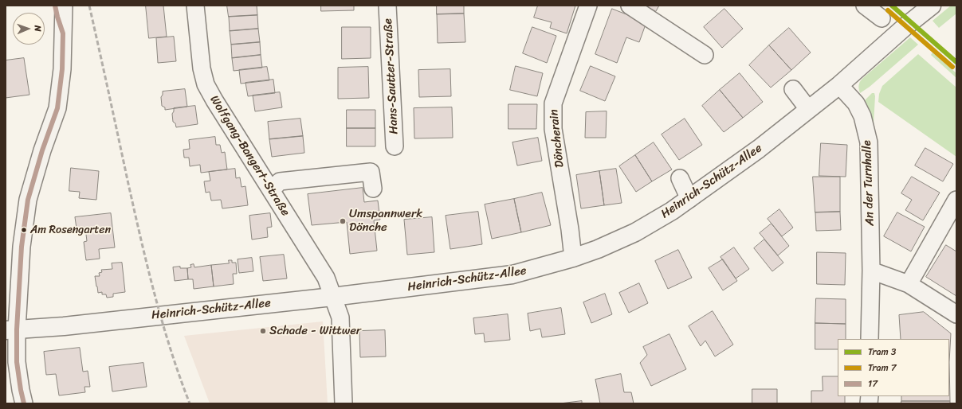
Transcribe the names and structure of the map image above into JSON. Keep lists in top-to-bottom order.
{
  "streets": {
    "main road": ["Heinrich-Schütz-Allee"],
    "street": [
      "Hans-Sautter-Straße",
      "Döncherain",
      "Wolfgang-Bangert-Straße",
      "An der Turnhalle"
    ]
  },
  "crossings": [
    ["Döncherain", "Heinrich-Schütz-Allee"],
    ["Wolfgang-Bangert-Straße", "Heinrich-Schütz-Allee"],
    ["Heinrich-Schütz-Allee", "An der Turnhalle"]
  ],
  "places": ["Umspannwerk Dönche", "Am Rosengarten", "Schade - Wittwer"],
  "lines": ["tram line 3", "transit line 17", "tram line 7"],
  "legend": ["Tram 3", "Tram 7", "17"],
  "north": "right"
}
